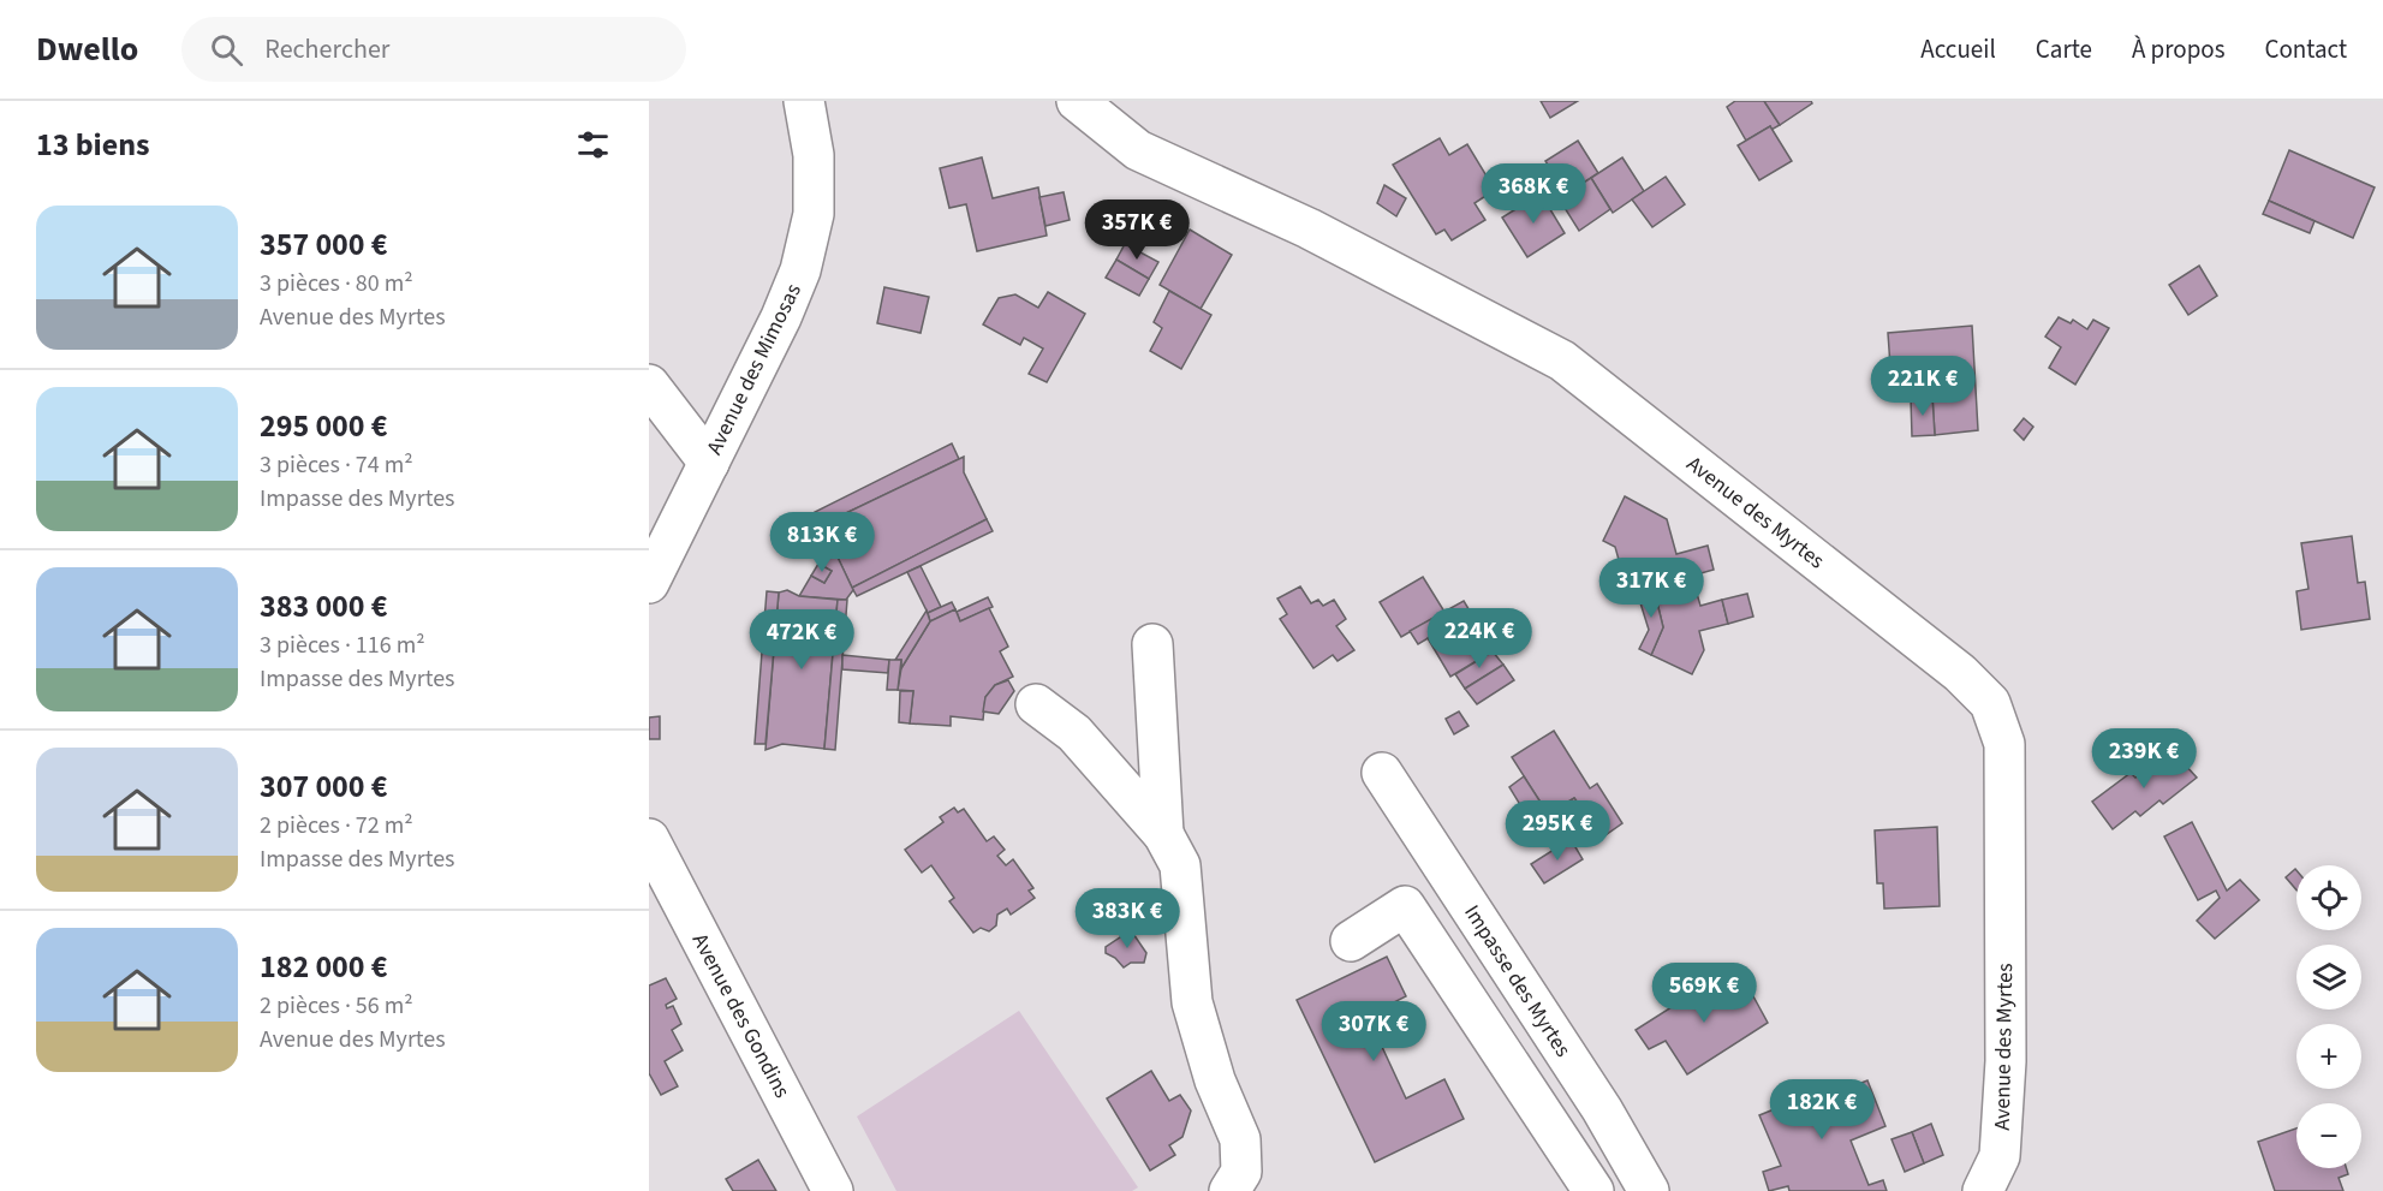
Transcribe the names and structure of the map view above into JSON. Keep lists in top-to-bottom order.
{
  "streets": {
    "street": [
      "Avenue des Mimosas",
      "Avenue des Myrtes",
      "Impasse des Myrtes",
      "Avenue des Gondins"
    ]
  },
  "page": {
    "header": "Dwello",
    "search": "Rechercher",
    "nav": [
      "Accueil",
      "Carte",
      "À propos",
      "Contact"
    ],
    "heading": "13 biens",
    "price": [
      "368K €",
      "357K €",
      "221K €",
      "813K €",
      "317K €",
      "224K €",
      "472K €",
      "239K €",
      "295K €",
      "383K €",
      "569K €",
      "307K €",
      "182K €"
    ],
    "list": [
      {
        "name": "357 000 €",
        "note": "3 pièces · 80 m² · Avenue des Myrtes"
      },
      {
        "name": "295 000 €",
        "note": "3 pièces · 74 m² · Impasse des Myrtes"
      },
      {
        "name": "383 000 €",
        "note": "3 pièces · 116 m² · Impasse des Myrtes"
      },
      {
        "name": "307 000 €",
        "note": "2 pièces · 72 m² · Impasse des Myrtes"
      },
      {
        "name": "182 000 €",
        "note": "2 pièces · 56 m² · Avenue des Myrtes"
      }
    ],
    "map_buttons": ["+", "−"]
  }
}
